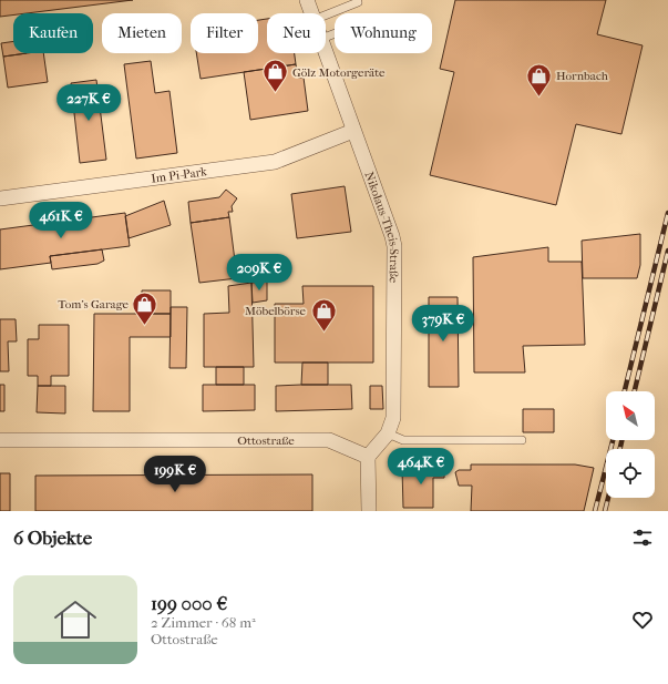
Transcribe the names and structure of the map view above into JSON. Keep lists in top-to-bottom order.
{
  "streets": {
    "street": ["Im Pi-Park", "Nikolaus-Theis-Straße", "Ottostraße"]
  },
  "crossings": [
    ["Im Pi-Park", "Nikolaus-Theis-Straße"],
    ["Nikolaus-Theis-Straße", "Ottostraße"]
  ],
  "places": {
    "shop": [
      "Gölz Motorgeräte",
      "Hornbach",
      "Tom's Garage",
      "Möbelbörse"
    ]
  },
  "north": "top left",
  "page": {
    "chip": [
      "Kaufen",
      "Mieten",
      "Filter",
      "Neu",
      "Wohnung"
    ],
    "price": [
      "227K €",
      "461K €",
      "209K €",
      "379K €",
      "464K €",
      "199K €"
    ],
    "heading": "6 Objekte",
    "list": [
      {
        "name": "199 000 €",
        "note": "2 Zimmer · 68 m² · Ottostraße"
      }
    ]
  }
}
